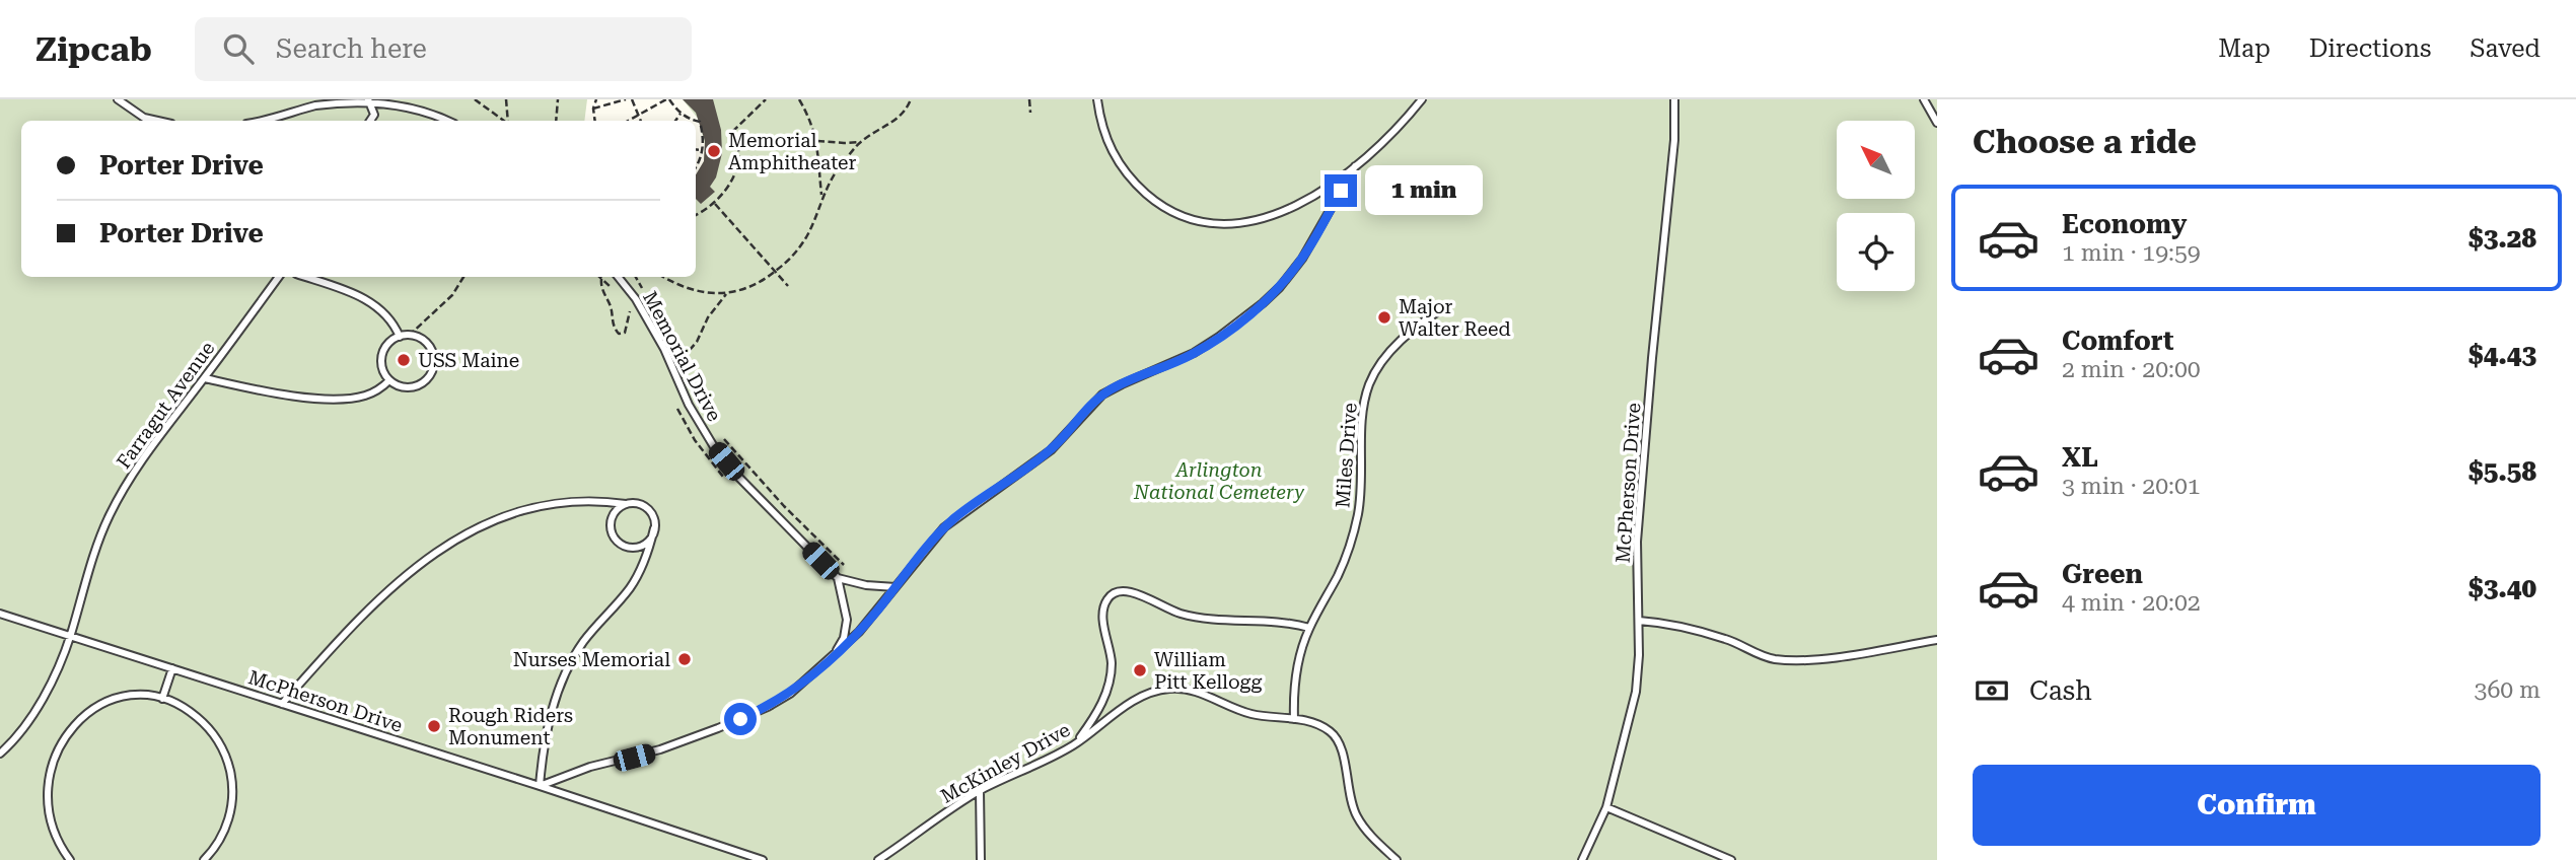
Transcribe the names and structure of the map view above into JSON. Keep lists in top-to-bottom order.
{
  "streets": {
    "lane": [
      "Memorial Drive",
      "Farragut Avenue",
      "Miles Drive",
      "McPherson Drive",
      "McKinley Drive"
    ]
  },
  "crossings": [
    ["Farragut Avenue", "McPherson Drive"],
    ["Miles Drive", "McKinley Drive"]
  ],
  "parks": ["Arlington National Cemetery"],
  "places": [
    "Memorial Amphitheater",
    "Major Walter Reed",
    "USS Maine",
    "Nurses Memorial",
    "William Pitt Kellogg",
    "Rough Riders Monument"
  ],
  "north": "top left",
  "page": {
    "header": "Zipcab",
    "search": "Search here",
    "nav": ["Map", "Directions", "Saved"],
    "heading": "Choose a ride",
    "banner": ["Porter Drive", "Porter Drive"],
    "bubble": "1 min",
    "list": [
      {
        "name": "Economy",
        "note": "1 min · 19:59",
        "value": "$3.28"
      },
      {
        "name": "Comfort",
        "note": "2 min · 20:00",
        "value": "$4.43"
      },
      {
        "name": "XL",
        "note": "3 min · 20:01",
        "value": "$5.58"
      },
      {
        "name": "Green",
        "note": "4 min · 20:02",
        "value": "$3.40"
      }
    ],
    "pay": ["Cash", "360 m"],
    "buttons": "Confirm"
  }
}
